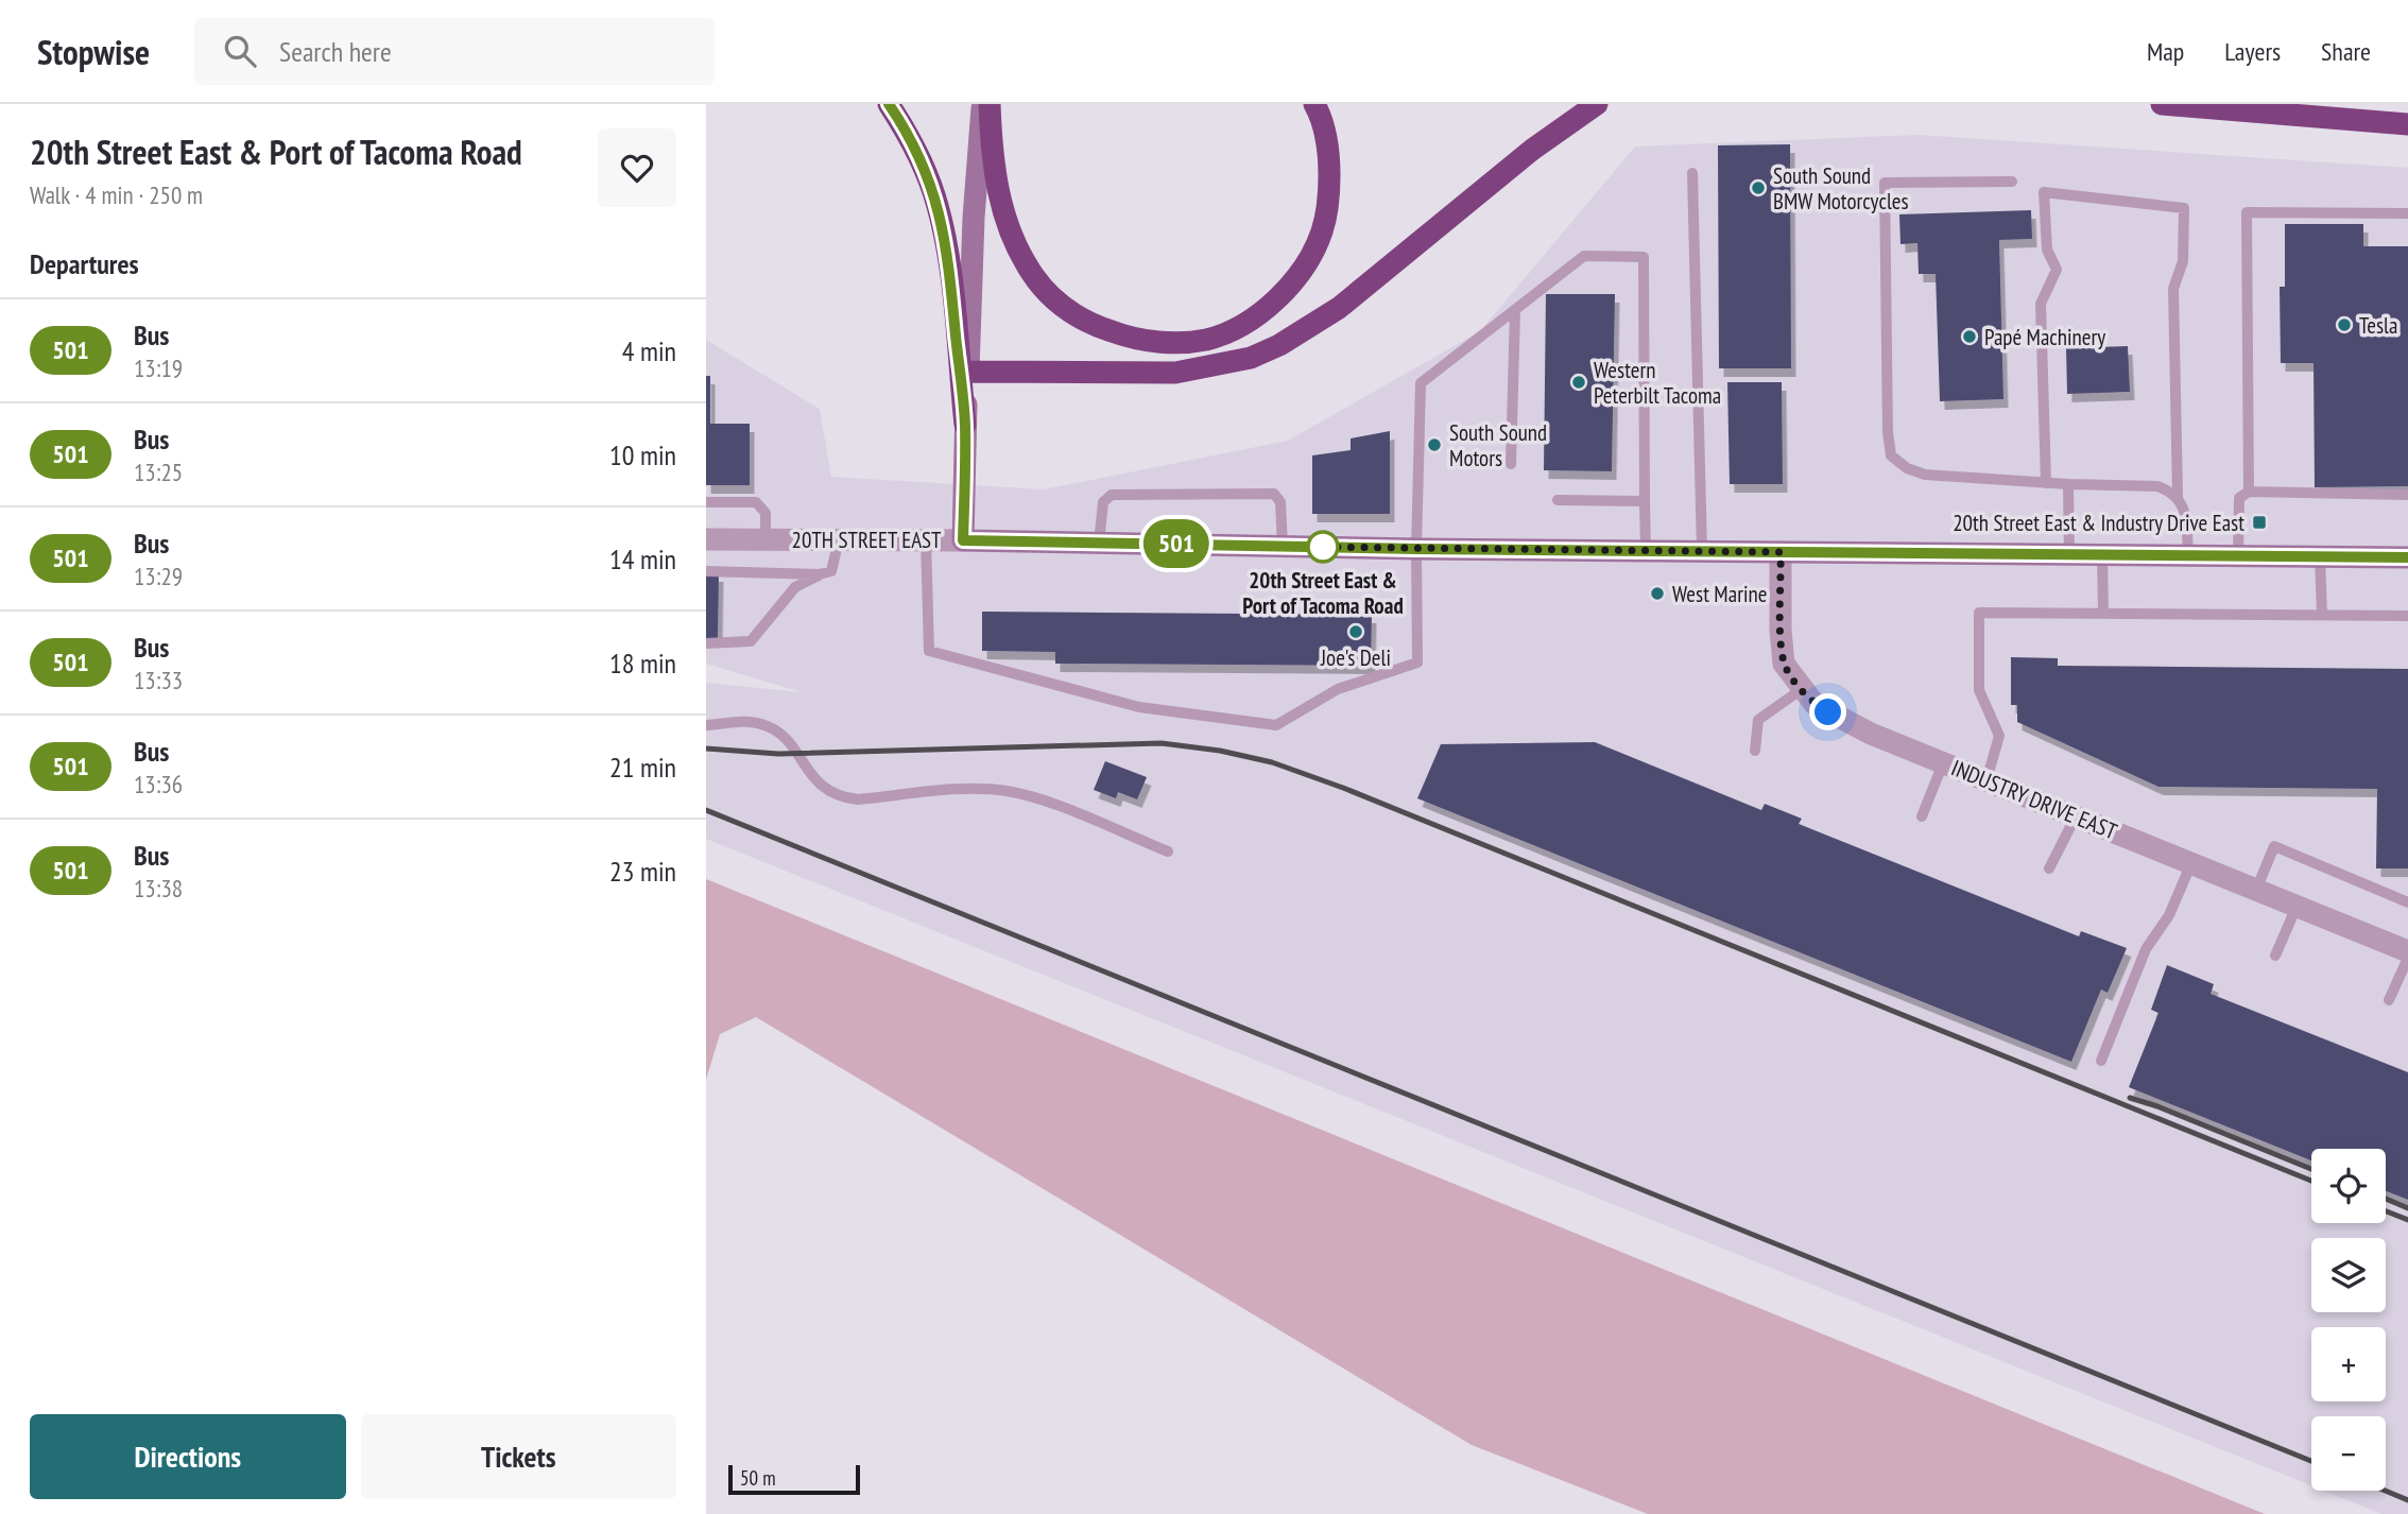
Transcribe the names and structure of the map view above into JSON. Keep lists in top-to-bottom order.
{
  "streets": {
    "main road": ["20TH STREET EAST"],
    "street": ["INDUSTRY DRIVE EAST"]
  },
  "crossings": [
    ["20TH STREET EAST", "INDUSTRY DRIVE EAST"]
  ],
  "places": {
    "other": [
      "South Sound BMW Motorcycles",
      "Tesla",
      "Papé Machinery",
      "Western Peterbilt Tacoma",
      "South Sound Motors",
      "20th Street East & Port of Tacoma Road",
      "West Marine",
      "Joe's Deli"
    ],
    "transit": ["20th Street East & Industry Drive East"]
  },
  "lines": ["bus line 501"],
  "scale_bar": "50 m",
  "page": {
    "header": "Stopwise",
    "search": "Search here",
    "nav": ["Map", "Layers", "Share"],
    "heading": [
      ["20th Street East & Port of Tacoma Road", "Walk · 4 min · 250 m"],
      "Departures"
    ],
    "on_map": "501",
    "list": [
      {
        "mark": "501",
        "name": "Bus",
        "note": "13:19",
        "value": "4 min"
      },
      {
        "mark": "501",
        "name": "Bus",
        "note": "13:25",
        "value": "10 min"
      },
      {
        "mark": "501",
        "name": "Bus",
        "note": "13:29",
        "value": "14 min"
      },
      {
        "mark": "501",
        "name": "Bus",
        "note": "13:33",
        "value": "18 min"
      },
      {
        "mark": "501",
        "name": "Bus",
        "note": "13:36",
        "value": "21 min"
      },
      {
        "mark": "501",
        "name": "Bus",
        "note": "13:38",
        "value": "23 min"
      }
    ],
    "map_buttons": ["+", "−"],
    "buttons": ["Directions", "Tickets"],
    "scale": "50 m"
  }
}
